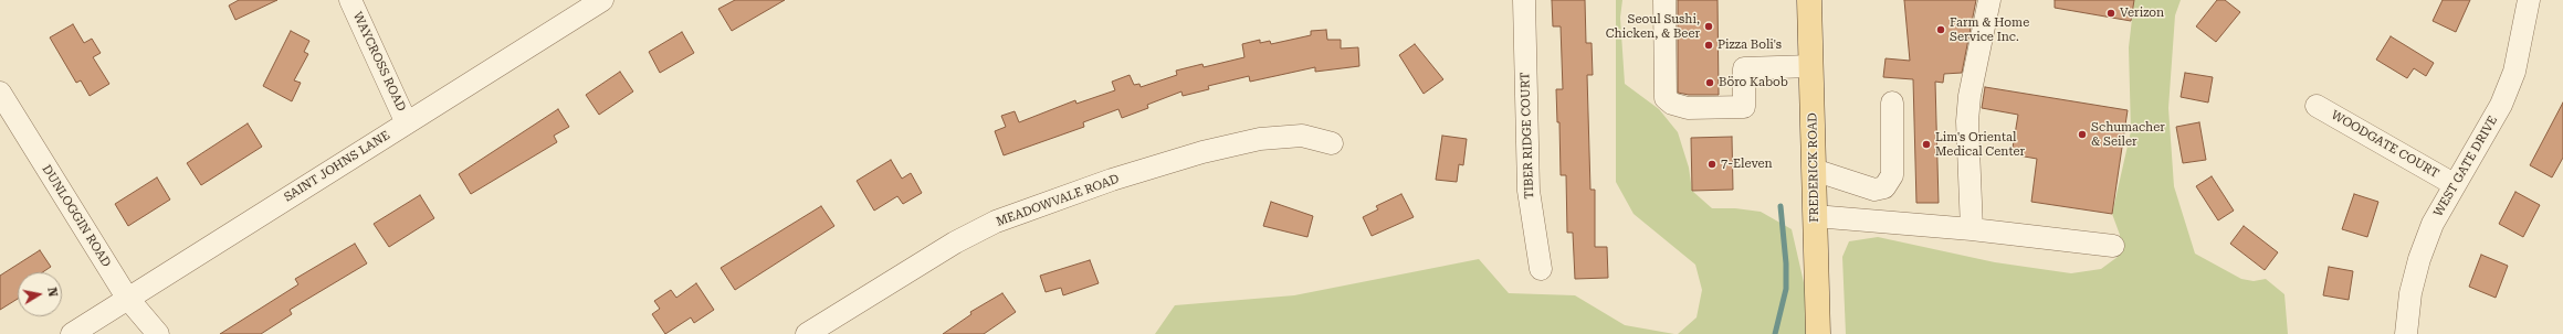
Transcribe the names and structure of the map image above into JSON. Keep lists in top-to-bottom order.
{
  "streets": {
    "main road": ["FREDERICK ROAD"],
    "street": [
      "WAYCROSS ROAD",
      "TIBER RIDGE COURT",
      "WOODGATE COURT",
      "SAINT JOHNS LANE",
      "WEST GATE DRIVE",
      "MEADOWVALE ROAD",
      "DUNLOGGIN ROAD"
    ]
  },
  "crossings": [
    ["WAYCROSS ROAD", "SAINT JOHNS LANE"],
    ["WOODGATE COURT", "WEST GATE DRIVE"],
    ["SAINT JOHNS LANE", "DUNLOGGIN ROAD"]
  ],
  "places": [
    "Verizon",
    "Seoul Sushi, Chicken, & Beer",
    "Farm & Home Service Inc.",
    "Pizza Boli's",
    "Böro Kabob",
    "Schumacher & Seiler",
    "Lim's Oriental Medical Center",
    "7-Eleven"
  ],
  "north": "right"
}
